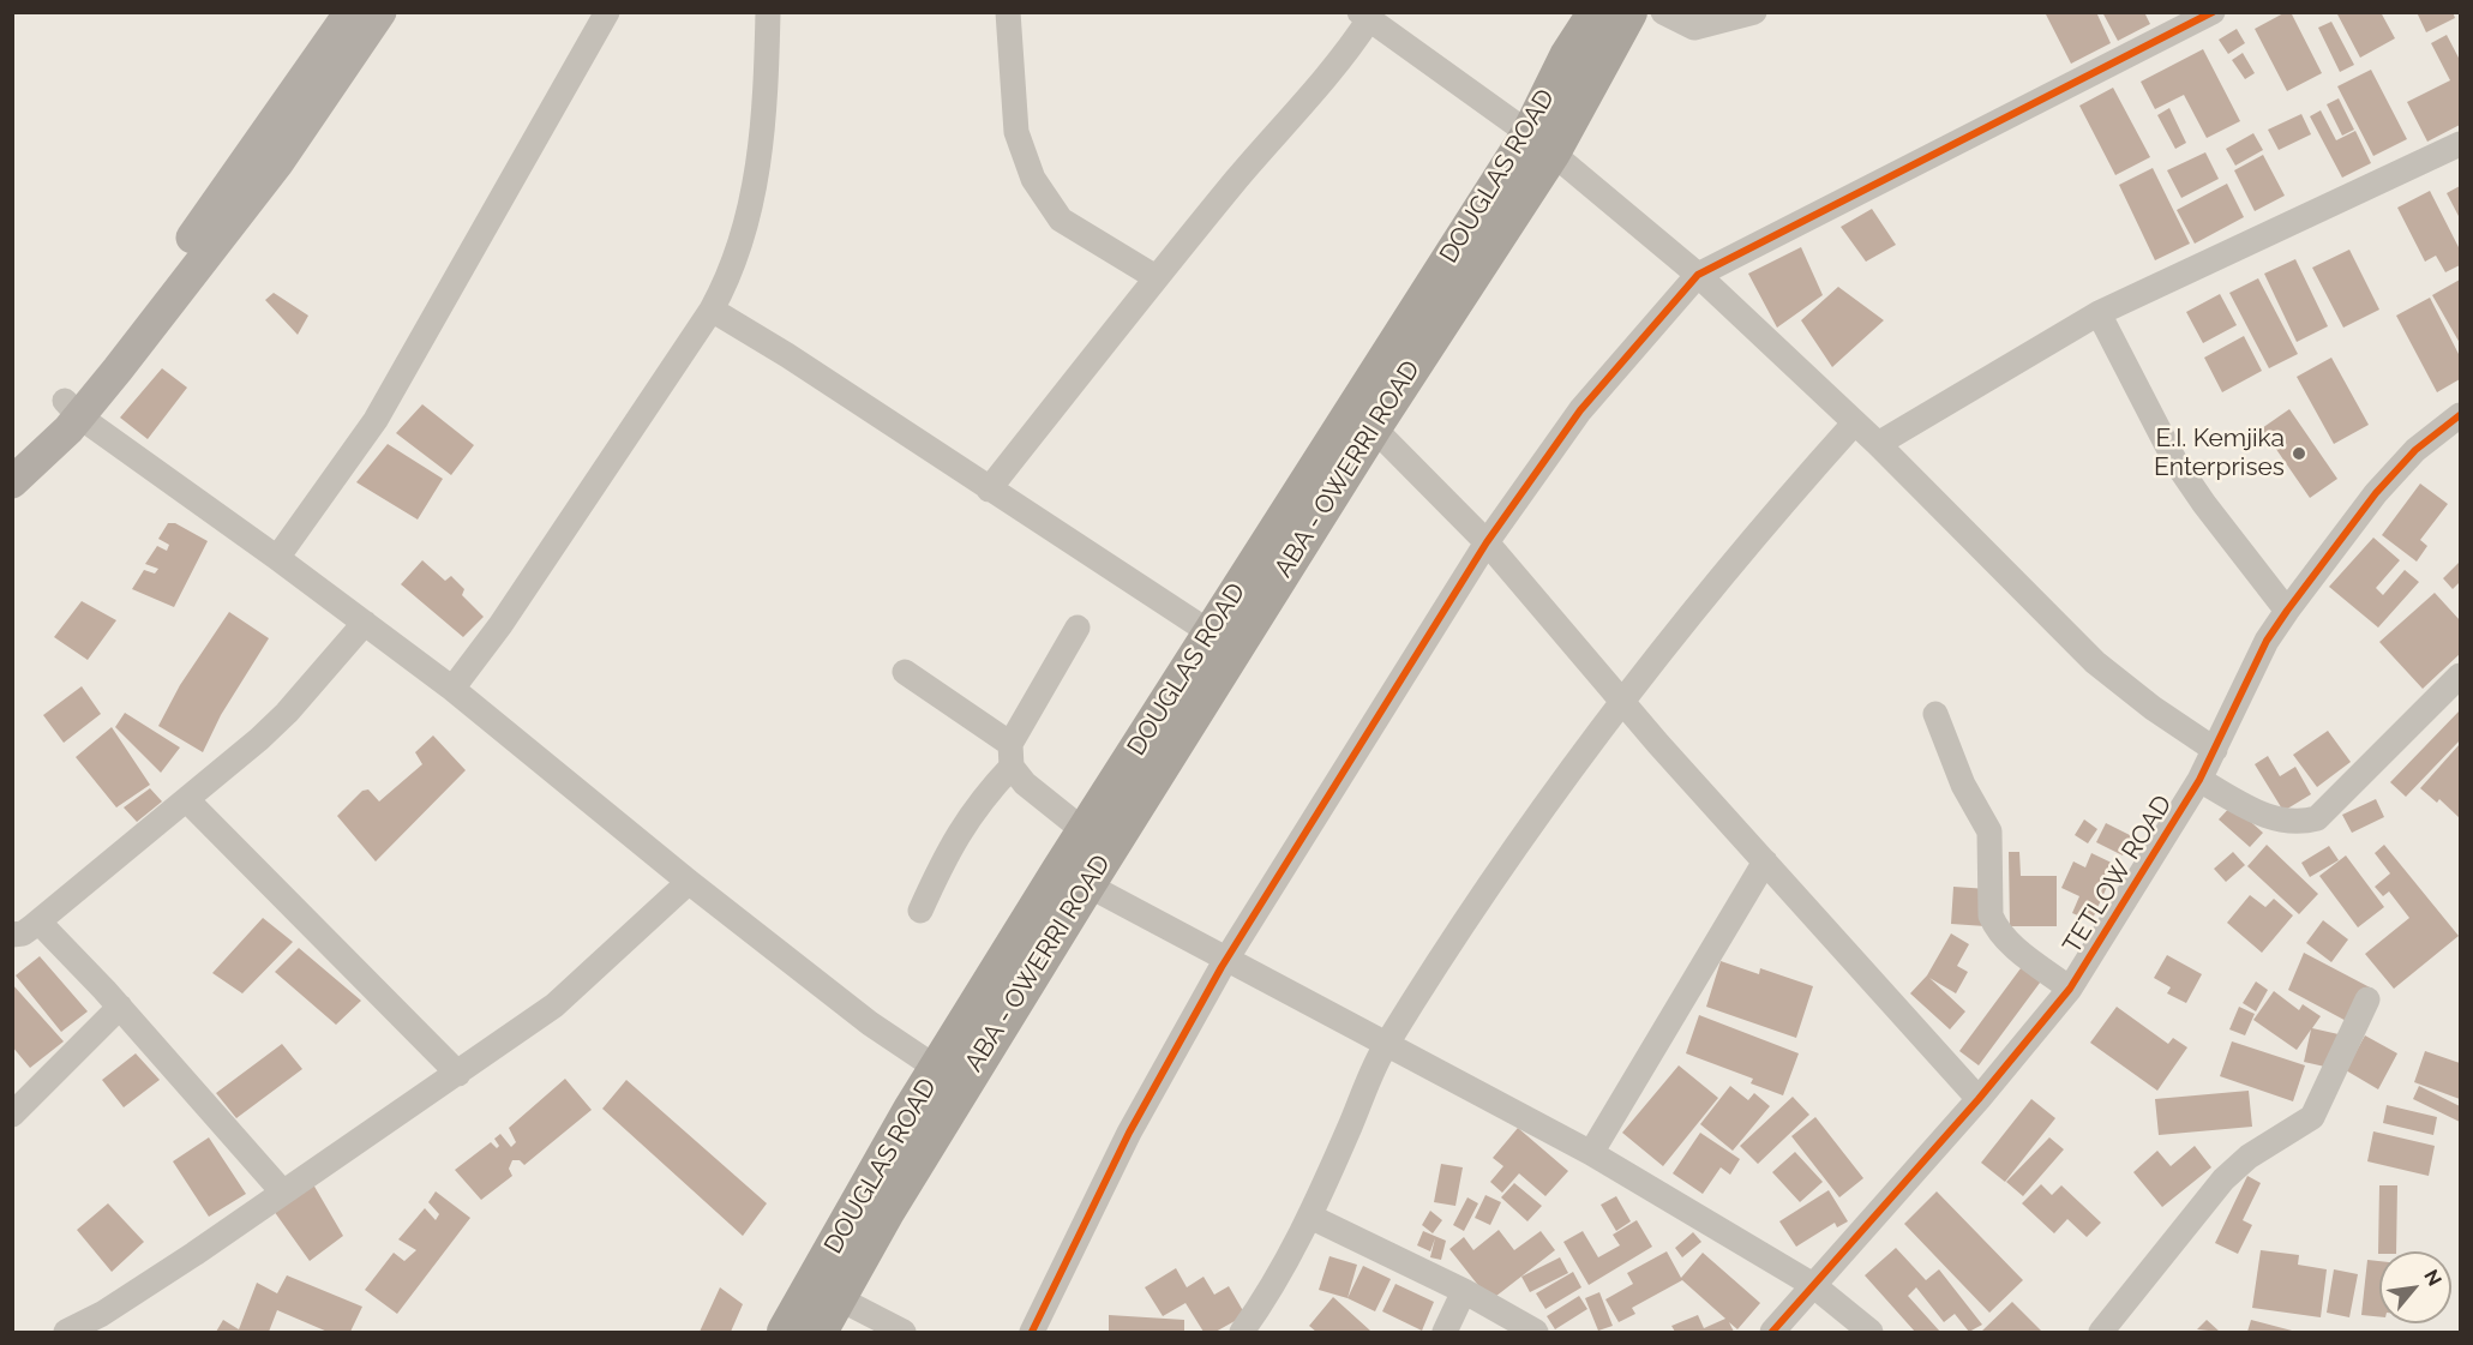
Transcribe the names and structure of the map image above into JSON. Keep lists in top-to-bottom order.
{
  "streets": {
    "highway": ["DOUGLAS ROAD", "ABA - OWERRI ROAD"],
    "street": ["TETLOW ROAD"]
  },
  "crossings": [
    ["DOUGLAS ROAD", "ABA - OWERRI ROAD"]
  ],
  "places": ["E.I. Kemjika Enterprises"],
  "north": "top right"
}
